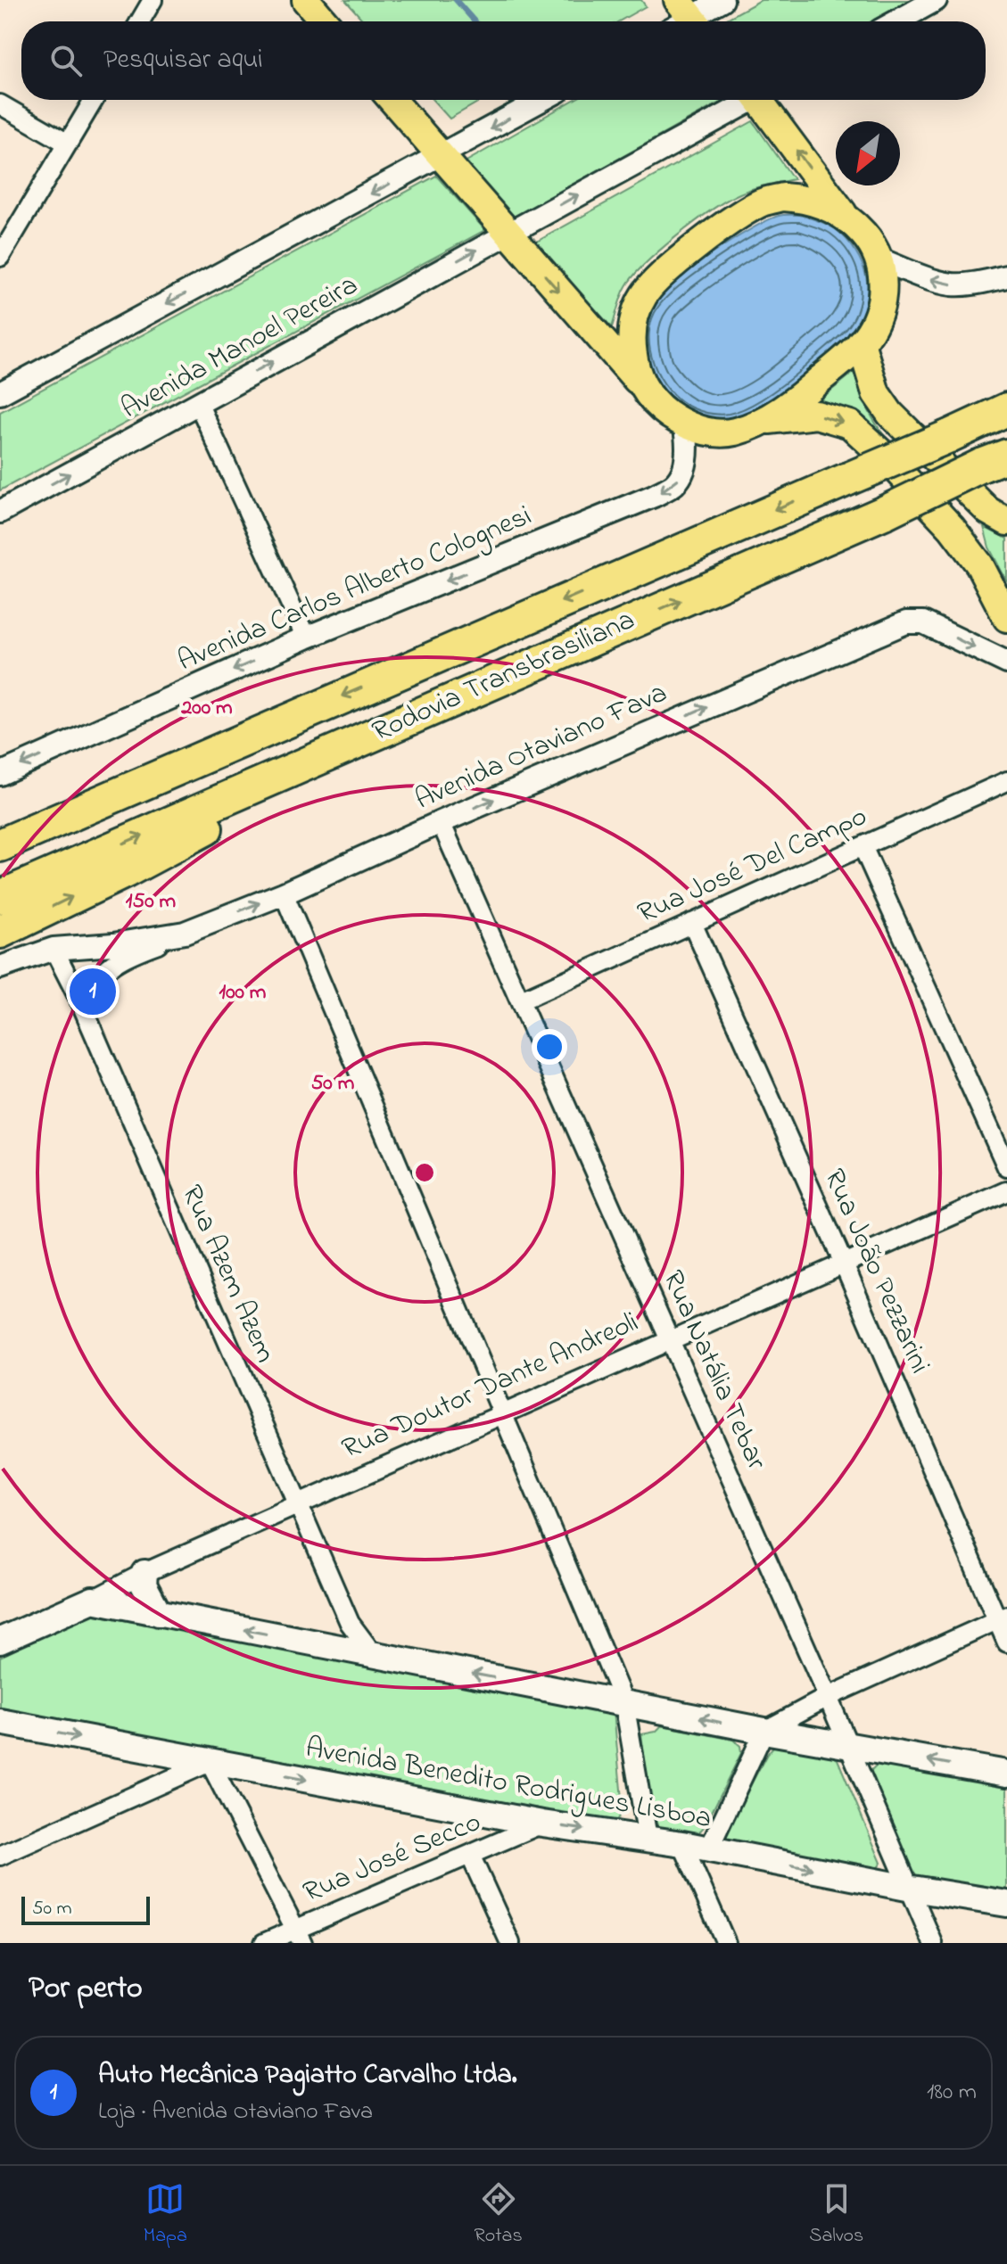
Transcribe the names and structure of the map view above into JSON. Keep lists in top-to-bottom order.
{
  "streets": {
    "highway": ["Rodovia Transbrasiliana"],
    "main road": ["Rua Doutor Dante Andreoli", "Avenida Benedito Rodrigues Lisboa"],
    "street": [
      "Avenida Manoel Pereira",
      "Avenida Carlos Alberto Colognesi",
      "Avenida Otaviano Fava",
      "Rua José Del Campo",
      "Rua João Pezzarini",
      "Rua Azem Azem",
      "Rua Natália Tebar",
      "Rua José Secco"
    ]
  },
  "crossings": [
    ["Avenida Otaviano Fava", "Rua Azem Azem"],
    ["Avenida Otaviano Fava", "Rua Natália Tebar"],
    ["Rua José Del Campo", "Rua João Pezzarini"],
    ["Rua José Del Campo", "Rua Natália Tebar"],
    ["Rua João Pezzarini", "Rua Doutor Dante Andreoli"],
    ["Rua Azem Azem", "Rua Doutor Dante Andreoli"],
    ["Rua Natália Tebar", "Rua Doutor Dante Andreoli"],
    ["Rua Natália Tebar", "Avenida Benedito Rodrigues Lisboa"],
    ["Avenida Benedito Rodrigues Lisboa", "Rua José Secco"]
  ],
  "one_way": ["Avenida Carlos Alberto Colognesi", "Avenida Otaviano Fava"],
  "scale_bar": "50 m",
  "north": "bottom left",
  "page": {
    "search": "Pesquisar aqui",
    "pins": "1",
    "scale": "50 m",
    "heading": "Por perto",
    "list": [
      {
        "mark": "1",
        "name": "Auto Mecânica Pagiatto Carvalho Ltda.",
        "note": "Loja · Avenida Otaviano Fava",
        "value": "180 m"
      }
    ],
    "nav": ["Mapa", "Rotas", "Salvos"]
  },
  "rings": [
    "200 m",
    "150 m",
    "100 m",
    "50 m"
  ]
}
